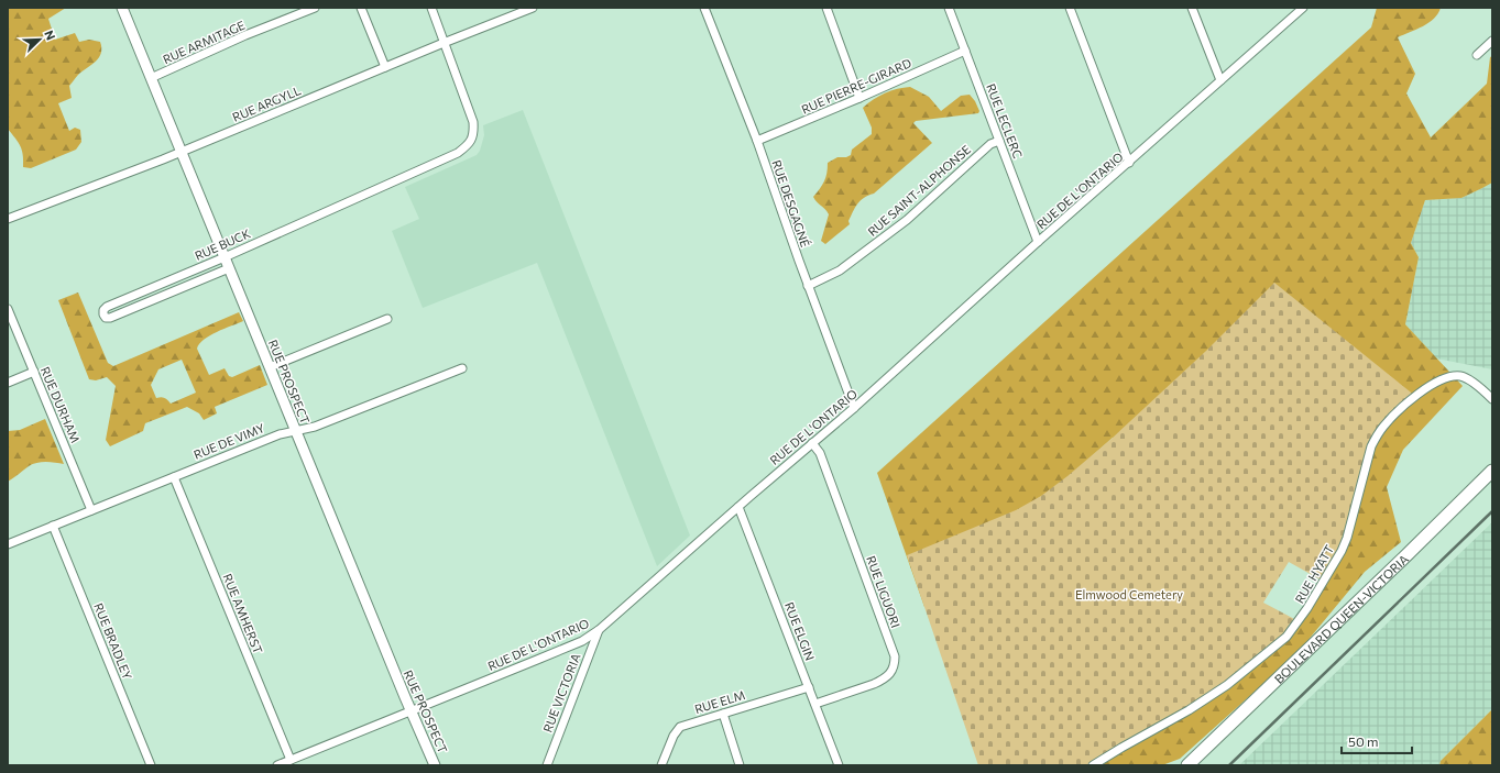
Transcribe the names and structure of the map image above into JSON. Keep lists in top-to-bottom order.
{
  "streets": {
    "main road": ["BOULEVARD QUEEN-VICTORIA"],
    "street": [
      "RUE ARMITAGE",
      "RUE PIERRE-GIRARD",
      "RUE ARGYLL",
      "RUE LECLERC",
      "RUE SAINT-ALPHONSE",
      "RUE DE L'ONTARIO",
      "RUE DESGAGNÉ",
      "RUE BUCK",
      "RUE PROSPECT",
      "RUE DURHAM",
      "RUE DE VIMY",
      "RUE HYATT",
      "RUE LIGUORI",
      "RUE AMHERST",
      "RUE ELGIN",
      "RUE BRADLEY",
      "RUE VICTORIA",
      "RUE ELM"
    ]
  },
  "crossings": [
    ["RUE ARMITAGE", "RUE PROSPECT"],
    ["RUE PIERRE-GIRARD", "RUE LECLERC"],
    ["RUE PIERRE-GIRARD", "RUE DESGAGNÉ"],
    ["RUE ARGYLL", "RUE BUCK"],
    ["RUE ARGYLL", "RUE PROSPECT"],
    ["RUE LECLERC", "RUE SAINT-ALPHONSE"],
    ["RUE LECLERC", "RUE DE L'ONTARIO"],
    ["RUE SAINT-ALPHONSE", "RUE DESGAGNÉ"],
    ["RUE DE L'ONTARIO", "RUE DESGAGNÉ"],
    ["RUE DE L'ONTARIO", "RUE PROSPECT"],
    ["RUE DE L'ONTARIO", "RUE LIGUORI"],
    ["RUE DE L'ONTARIO", "RUE AMHERST"],
    ["RUE DE L'ONTARIO", "RUE ELGIN"],
    ["RUE DE L'ONTARIO", "RUE VICTORIA"],
    ["RUE BUCK", "RUE PROSPECT"],
    ["RUE PROSPECT", "RUE DE VIMY"],
    ["RUE DURHAM", "RUE DE VIMY"],
    ["RUE DE VIMY", "RUE AMHERST"],
    ["RUE DE VIMY", "RUE BRADLEY"],
    ["RUE LIGUORI", "RUE ELGIN"],
    ["RUE ELGIN", "RUE ELM"]
  ],
  "parks": ["Elmwood Cemetery"],
  "scale_bar": "50 m",
  "north": "top right"
}
